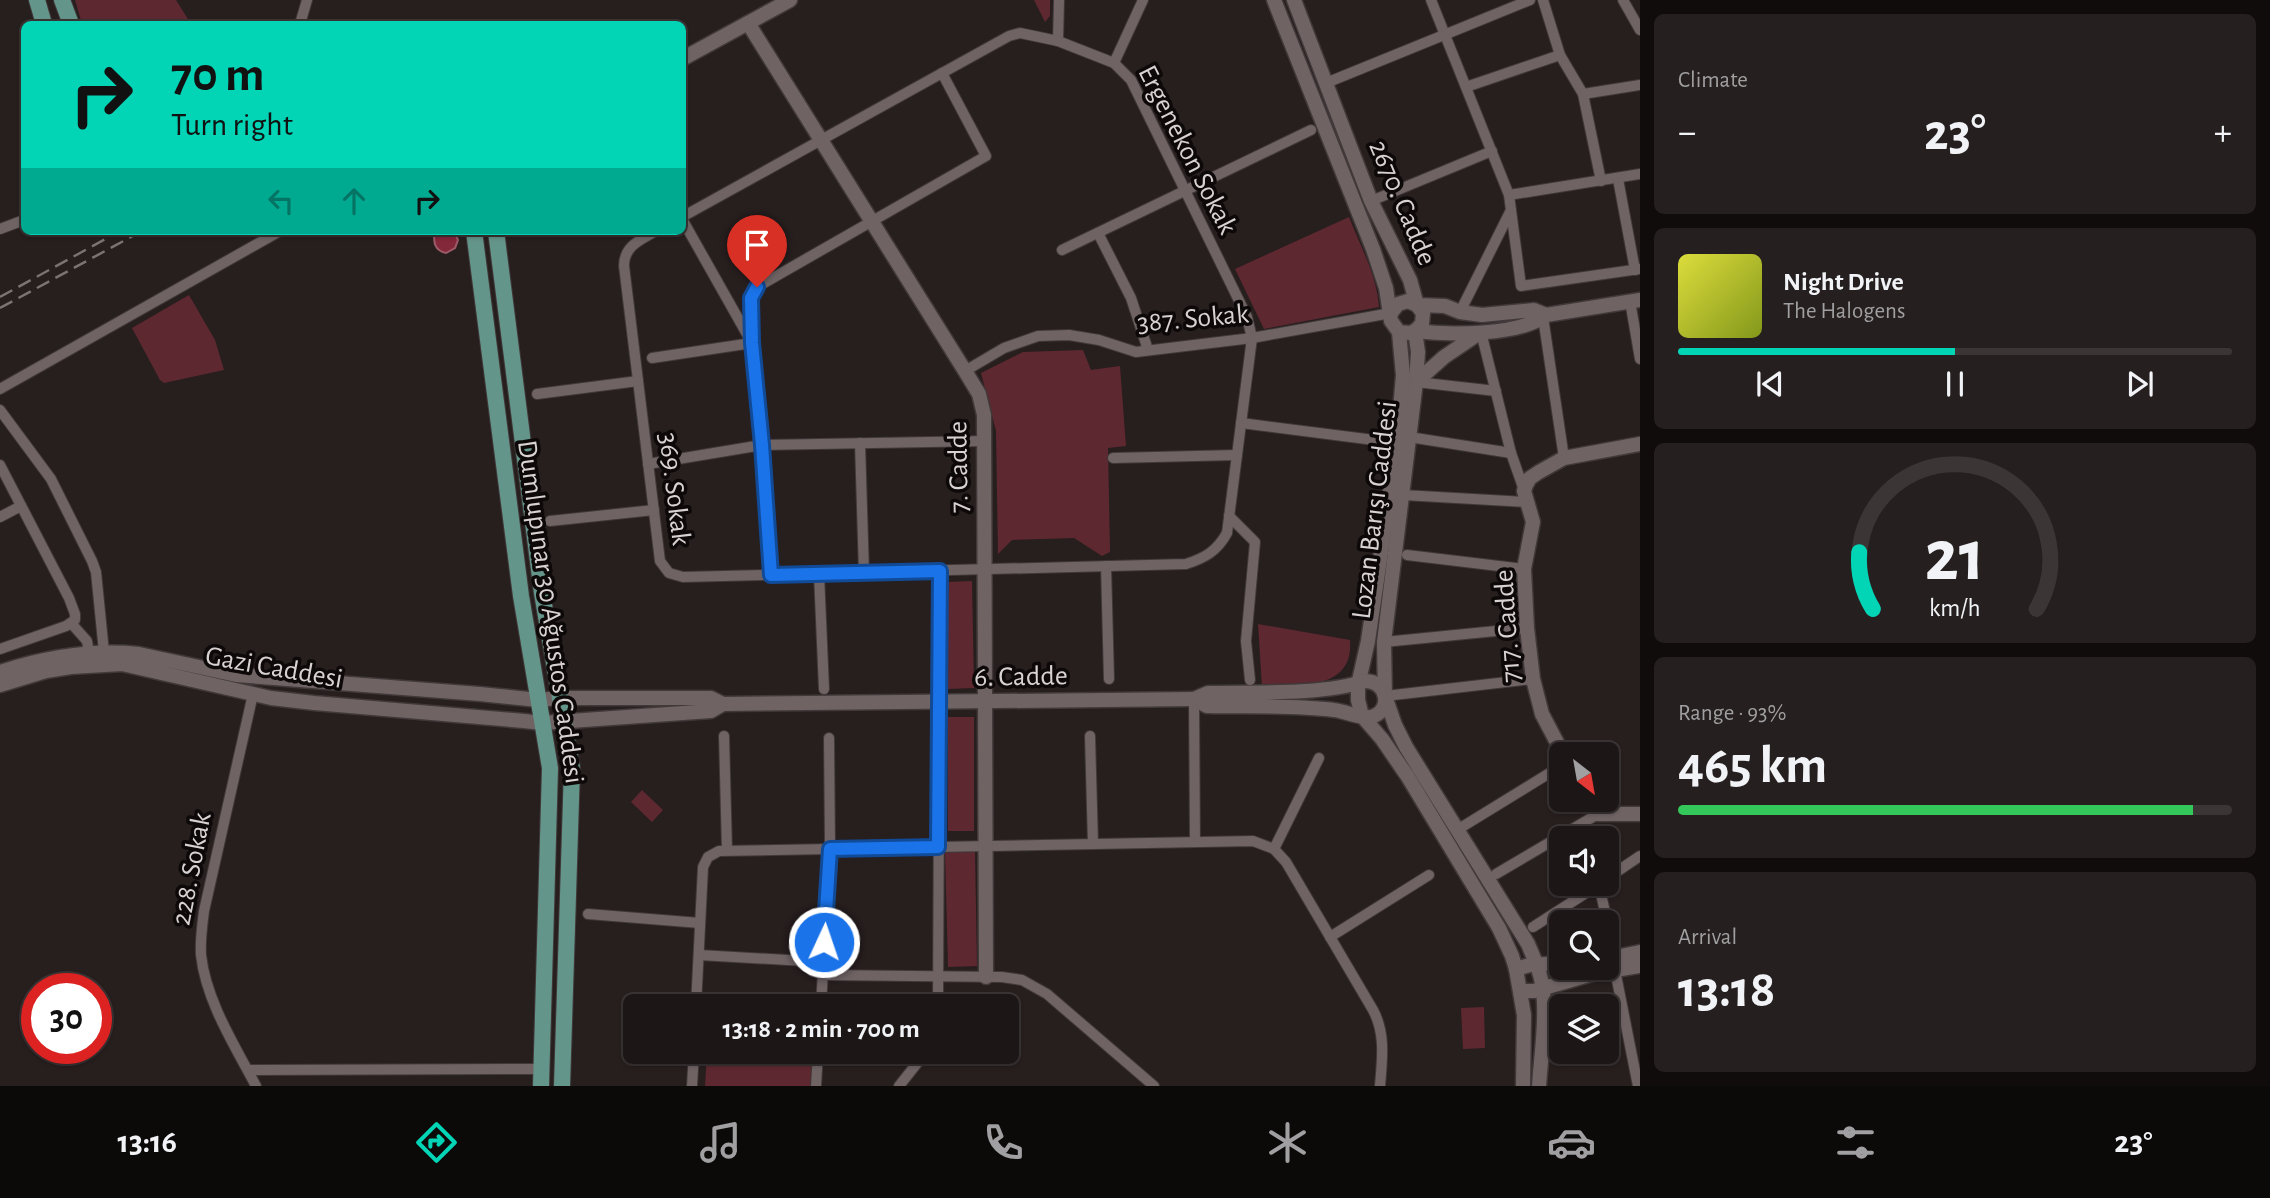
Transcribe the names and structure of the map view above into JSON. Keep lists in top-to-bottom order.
{
  "streets": {
    "main road": [
      "2670. Cadde",
      "7. Cadde",
      "Lozan Barışı Caddesi",
      "Dumlupınar 30 Ağustos Caddesi",
      "717. Cadde",
      "Gazi Caddesi",
      "6. Cadde"
    ],
    "street": [
      "Ergenekon Sokak",
      "387. Sokak",
      "369. Sokak",
      "228. Sokak"
    ]
  },
  "crossings": [
    ["Ergenekon Sokak", "387. Sokak"],
    ["Ergenekon Sokak", "7. Cadde"],
    ["Ergenekon Sokak", "369. Sokak"],
    ["2670. Cadde", "387. Sokak"],
    ["2670. Cadde", "Lozan Barışı Caddesi"],
    ["387. Sokak", "7. Cadde"],
    ["387. Sokak", "Lozan Barışı Caddesi"],
    ["7. Cadde", "369. Sokak"],
    ["7. Cadde", "6. Cadde"],
    ["Lozan Barışı Caddesi", "6. Cadde"],
    ["Dumlupınar 30 Ağustos Caddesi", "Gazi Caddesi"],
    ["Dumlupınar 30 Ağustos Caddesi", "6. Cadde"],
    ["Gazi Caddesi", "6. Cadde"],
    ["Gazi Caddesi", "228. Sokak"]
  ],
  "north": "bottom right",
  "page": {
    "tile": [
      "Climate",
      ["Range · 93%", "465 km"],
      ["Arrival", "13:18"]
    ],
    "turn": ["70 m", "Turn right"],
    "heat": ["−", "23°", "+"],
    "song": ["Night Drive", "The Halogens"],
    "limit": "30",
    "trip": "13:18 · 2 min · 700 m",
    "tabs": ["13:16", "23°"],
    "gauge": ["21", "km/h"]
  }
}
